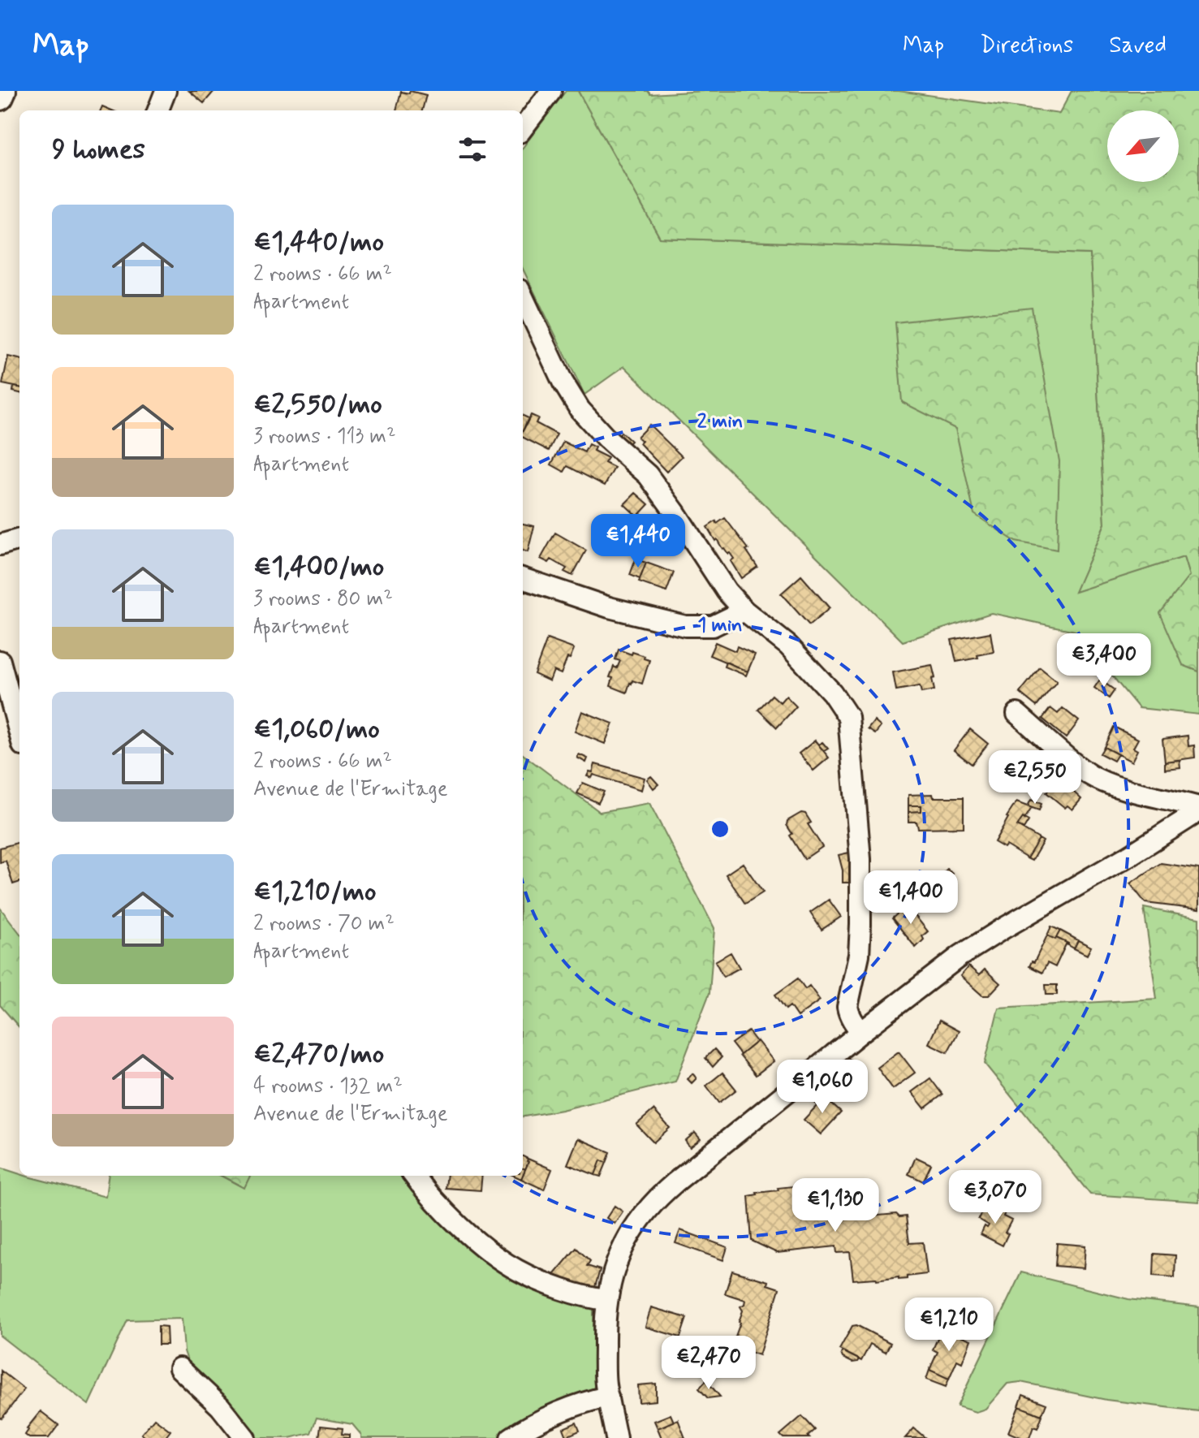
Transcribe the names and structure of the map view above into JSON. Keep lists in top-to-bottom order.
{
  "north": "bottom left",
  "page": {
    "header": "Map",
    "nav": ["Map", "Directions", "Saved"],
    "heading": "9 homes",
    "list": [
      {
        "name": "€1,440/mo",
        "note": "2 rooms · 66 m² · Apartment"
      },
      {
        "name": "€2,550/mo",
        "note": "3 rooms · 113 m² · Apartment"
      },
      {
        "name": "€1,400/mo",
        "note": "3 rooms · 80 m² · Apartment"
      },
      {
        "name": "€1,060/mo",
        "note": "2 rooms · 66 m² · Avenue de l'Ermitage"
      },
      {
        "name": "€1,210/mo",
        "note": "2 rooms · 70 m² · Apartment"
      },
      {
        "name": "€2,470/mo",
        "note": "4 rooms · 132 m² · Avenue de l'Ermitage"
      }
    ],
    "price": [
      "€1,440",
      "€3,400",
      "€2,550",
      "€1,400",
      "€1,060",
      "€3,070",
      "€1,130",
      "€1,210",
      "€2,470"
    ]
  },
  "rings": ["2 min", "1 min"]
}
